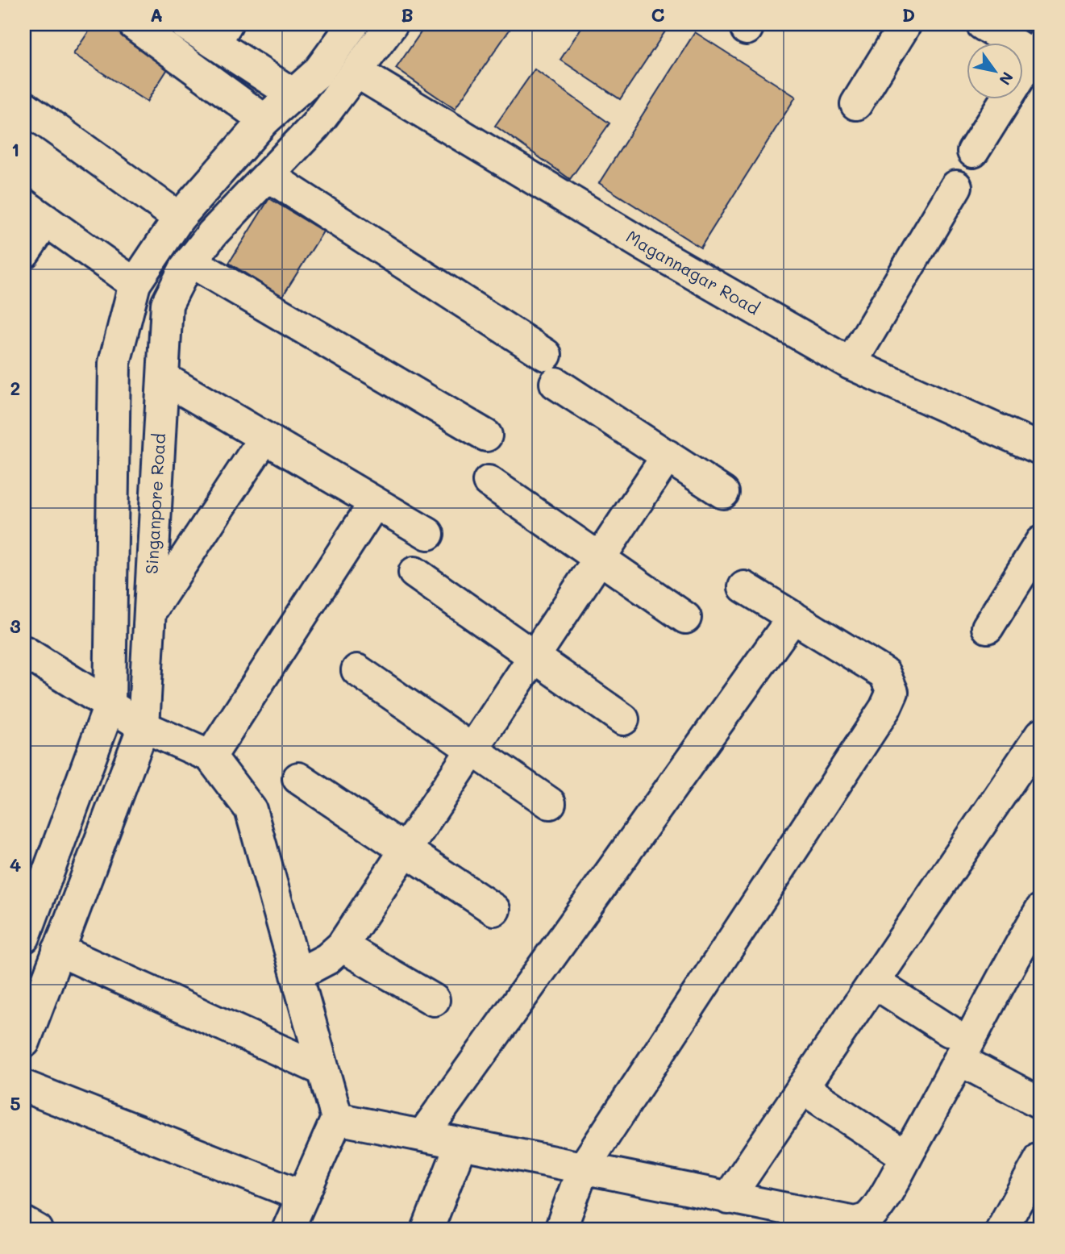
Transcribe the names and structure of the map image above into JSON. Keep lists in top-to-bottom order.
{
  "streets": {
    "street": ["Magannagar Road", "Singanpore Road"]
  },
  "crossings": [
    ["Magannagar Road", "Singanpore Road"]
  ],
  "north": "bottom right",
  "grid": {
    "columns": [
      "A",
      "B",
      "C",
      "D"
    ],
    "rows": [
      "1",
      "2",
      "3",
      "4",
      "5"
    ]
  }
}
